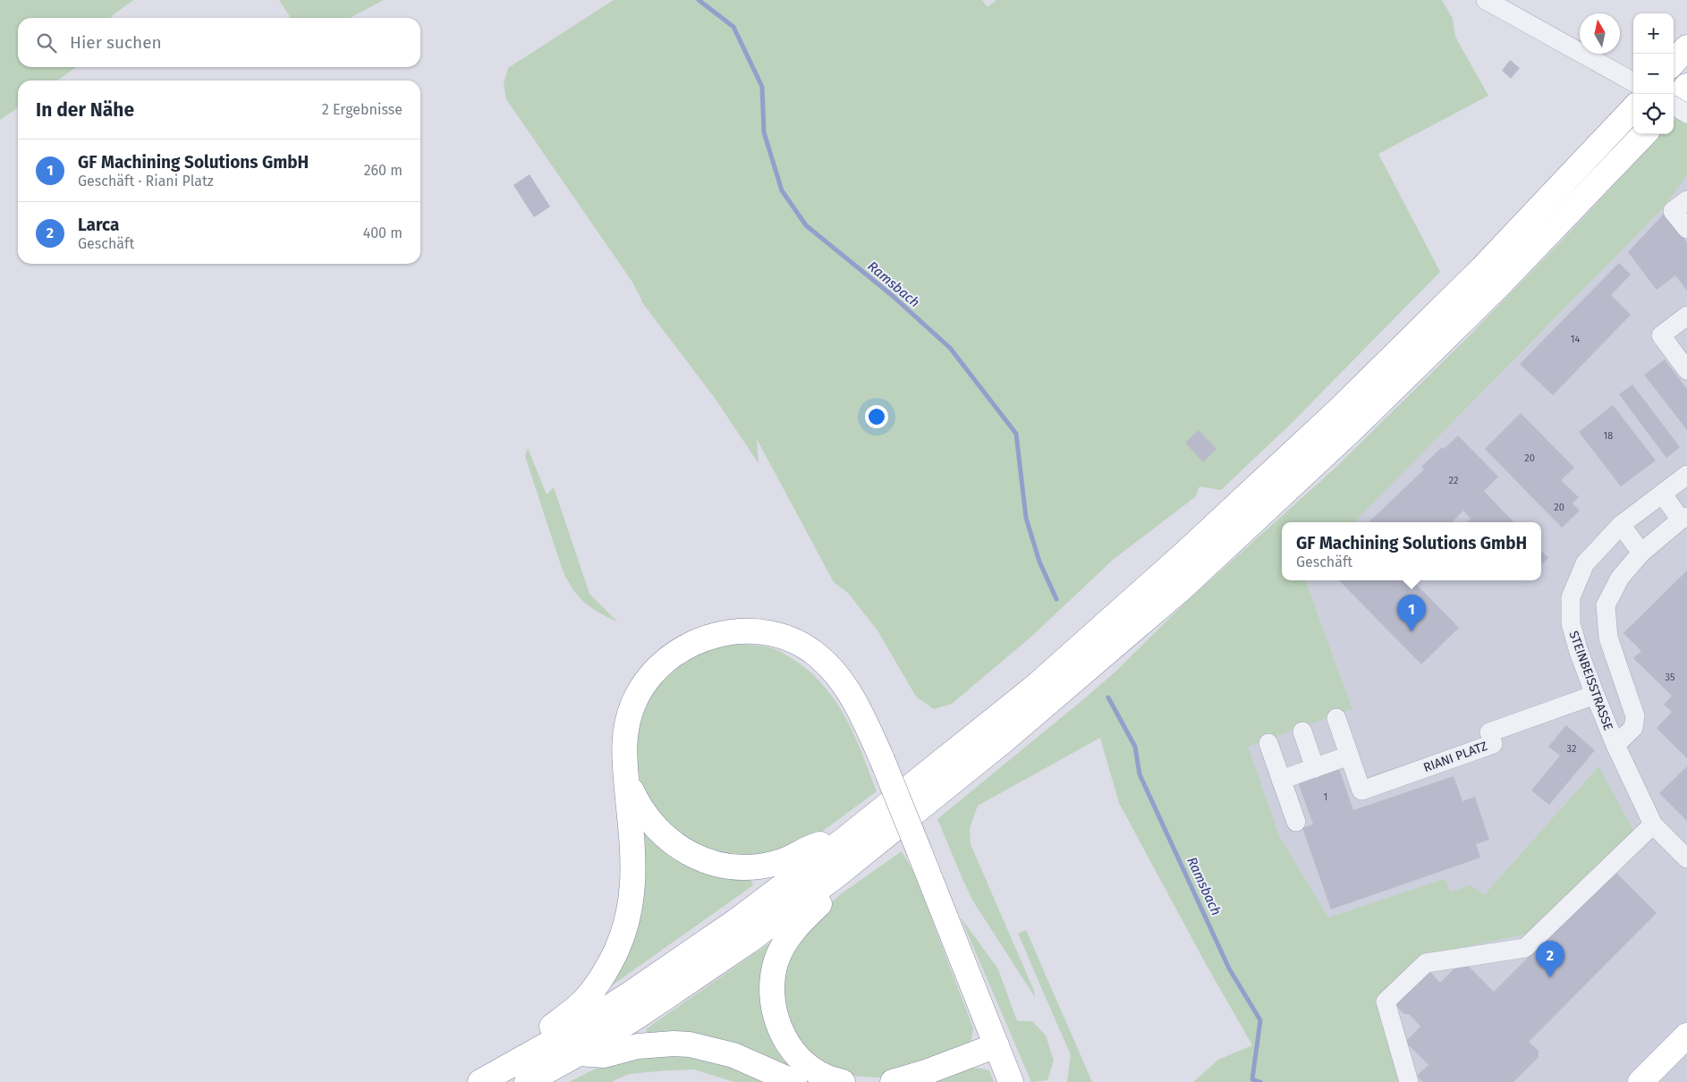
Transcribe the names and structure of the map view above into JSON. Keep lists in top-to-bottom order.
{
  "streets": {
    "street": ["STEINBEISSTRASSE", "RIANI PLATZ"]
  },
  "crossings": [
    ["STEINBEISSTRASSE", "RIANI PLATZ"]
  ],
  "water": ["Ramsbach"],
  "house_numbers": [
    "14",
    "18",
    "20",
    "22",
    "20",
    "35",
    "32",
    "1"
  ],
  "north": "top",
  "page": {
    "map_buttons": ["+", "−"],
    "search": "Hier suchen",
    "heading": ["In der Nähe", "2 Ergebnisse"],
    "list": [
      {
        "mark": "1",
        "name": "GF Machining Solutions GmbH",
        "note": "Geschäft · Riani Platz",
        "value": "260 m"
      },
      {
        "mark": "2",
        "name": "Larca",
        "note": "Geschäft",
        "value": "400 m"
      }
    ],
    "popup": ["GF Machining Solutions GmbH", "Geschäft"],
    "pins": ["1", "2"]
  }
}
